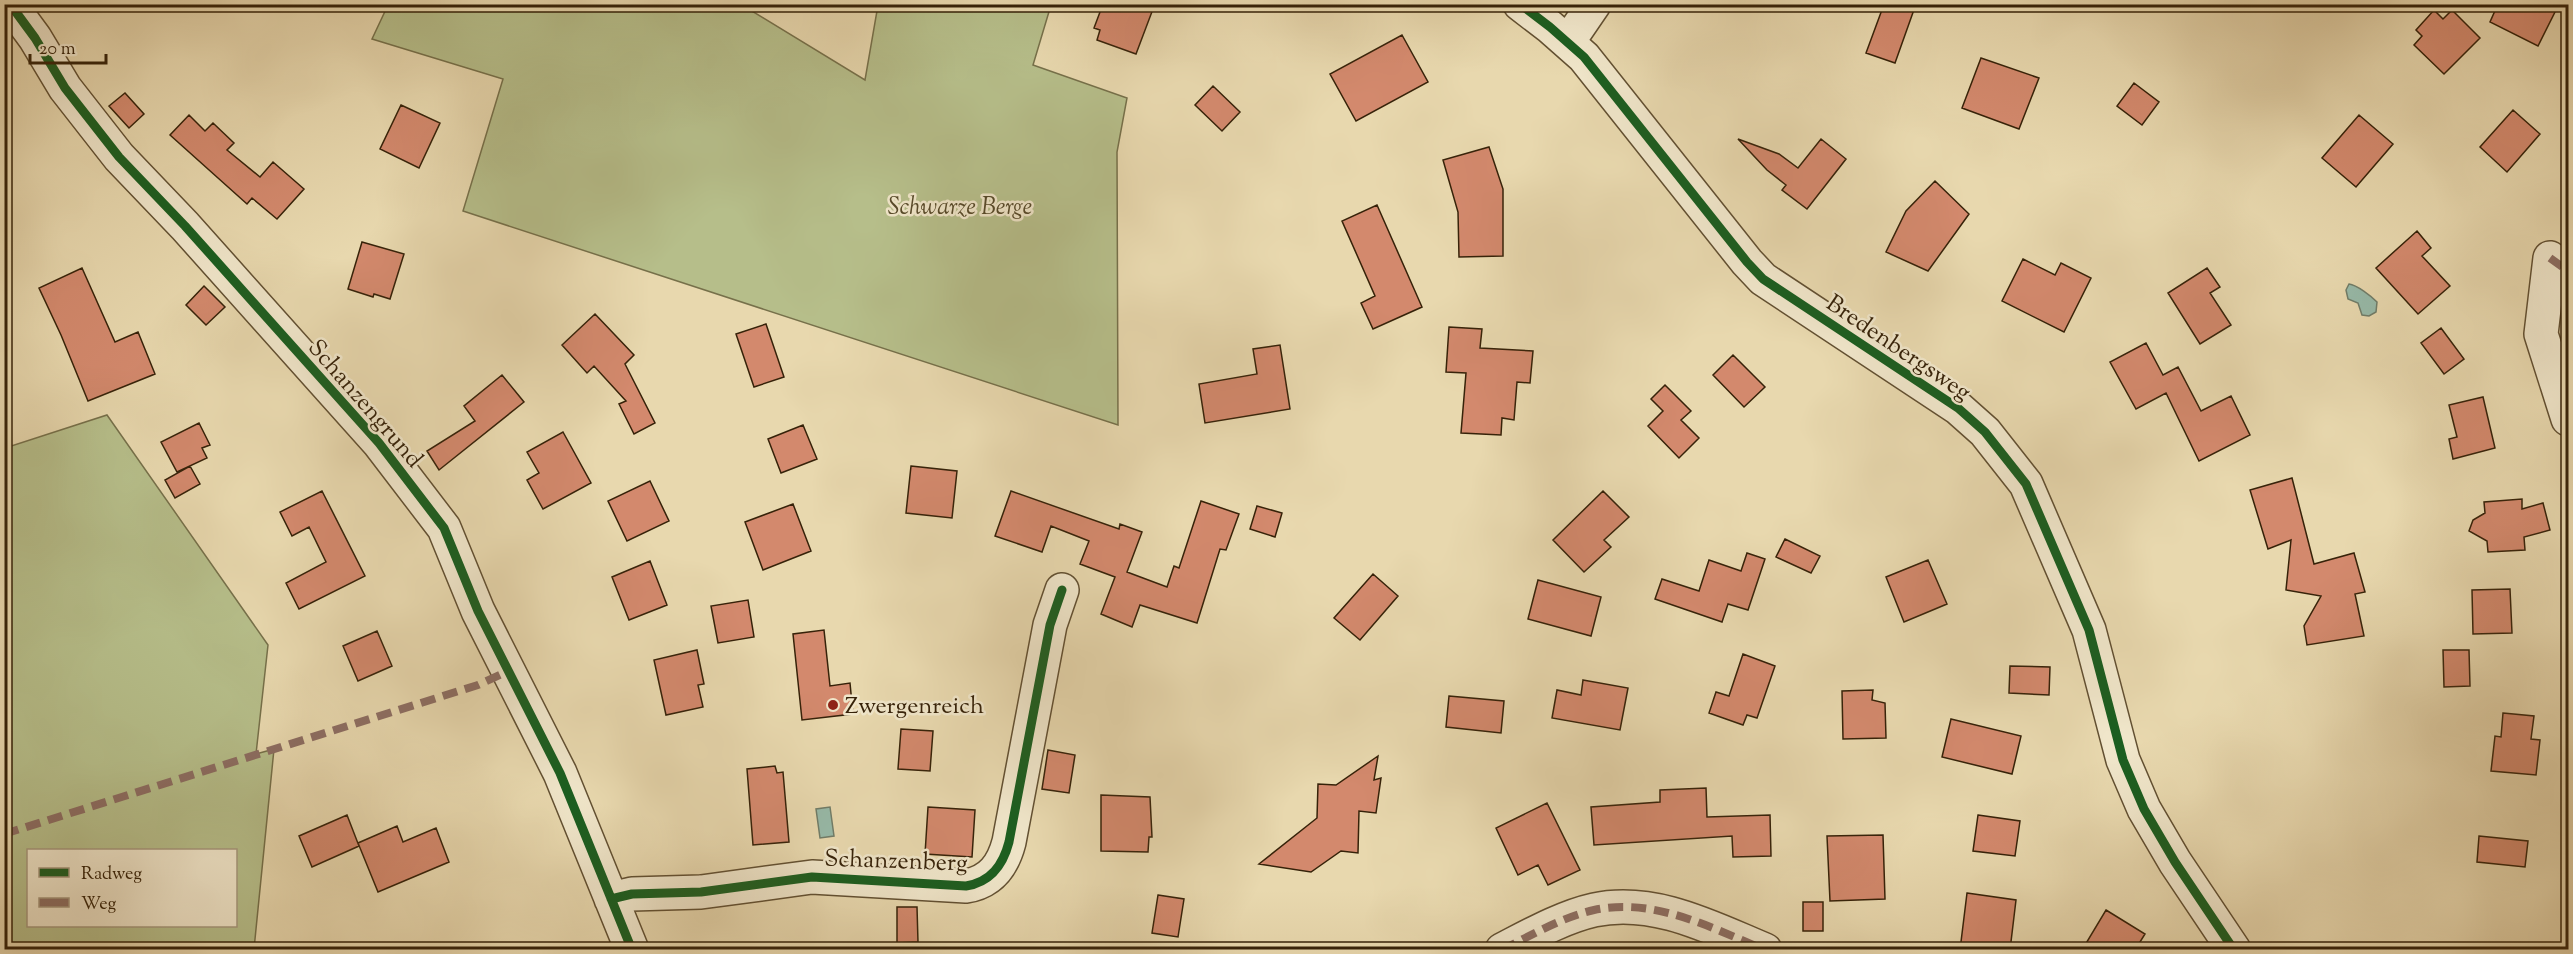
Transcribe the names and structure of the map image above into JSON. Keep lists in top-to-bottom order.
{
  "streets": {
    "street": ["Bredenbergsweg", "Schanzengrund", "Schanzenberg"]
  },
  "crossings": [
    ["Schanzengrund", "Schanzenberg"]
  ],
  "parks": ["Schwarze Berge"],
  "places": ["Zwergenreich"],
  "legend": ["Radweg", "Weg"],
  "scale_bar": "20 m"
}
